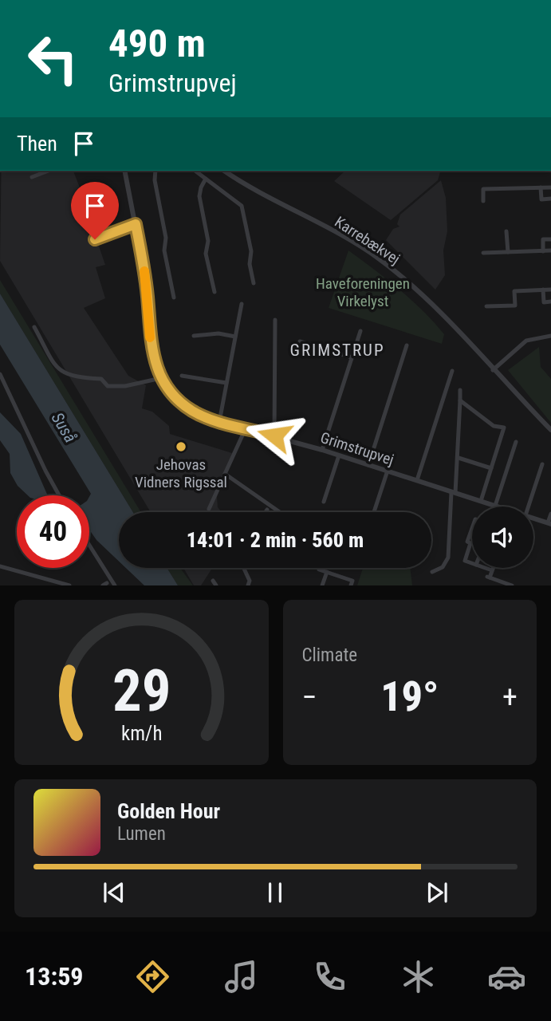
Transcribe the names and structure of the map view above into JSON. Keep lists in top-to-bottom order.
{
  "streets": {
    "street": ["Karrebækvej", "Grimstrupvej"]
  },
  "districts": ["GRIMSTRUP"],
  "water": ["Suså"],
  "parks": ["Haveforeningen Virkelyst"],
  "places": ["Jehovas Vidners Rigssal"],
  "page": {
    "turn": ["490 m", "Grimstrupvej"],
    "then": "Then",
    "limit": "40",
    "trip": "14:01 · 2 min · 560 m",
    "tile": "Climate",
    "heat": ["−", "19°", "+"],
    "song": ["Golden Hour", "Lumen"],
    "tabs": "13:59",
    "gauge": ["29", "km/h"]
  }
}
